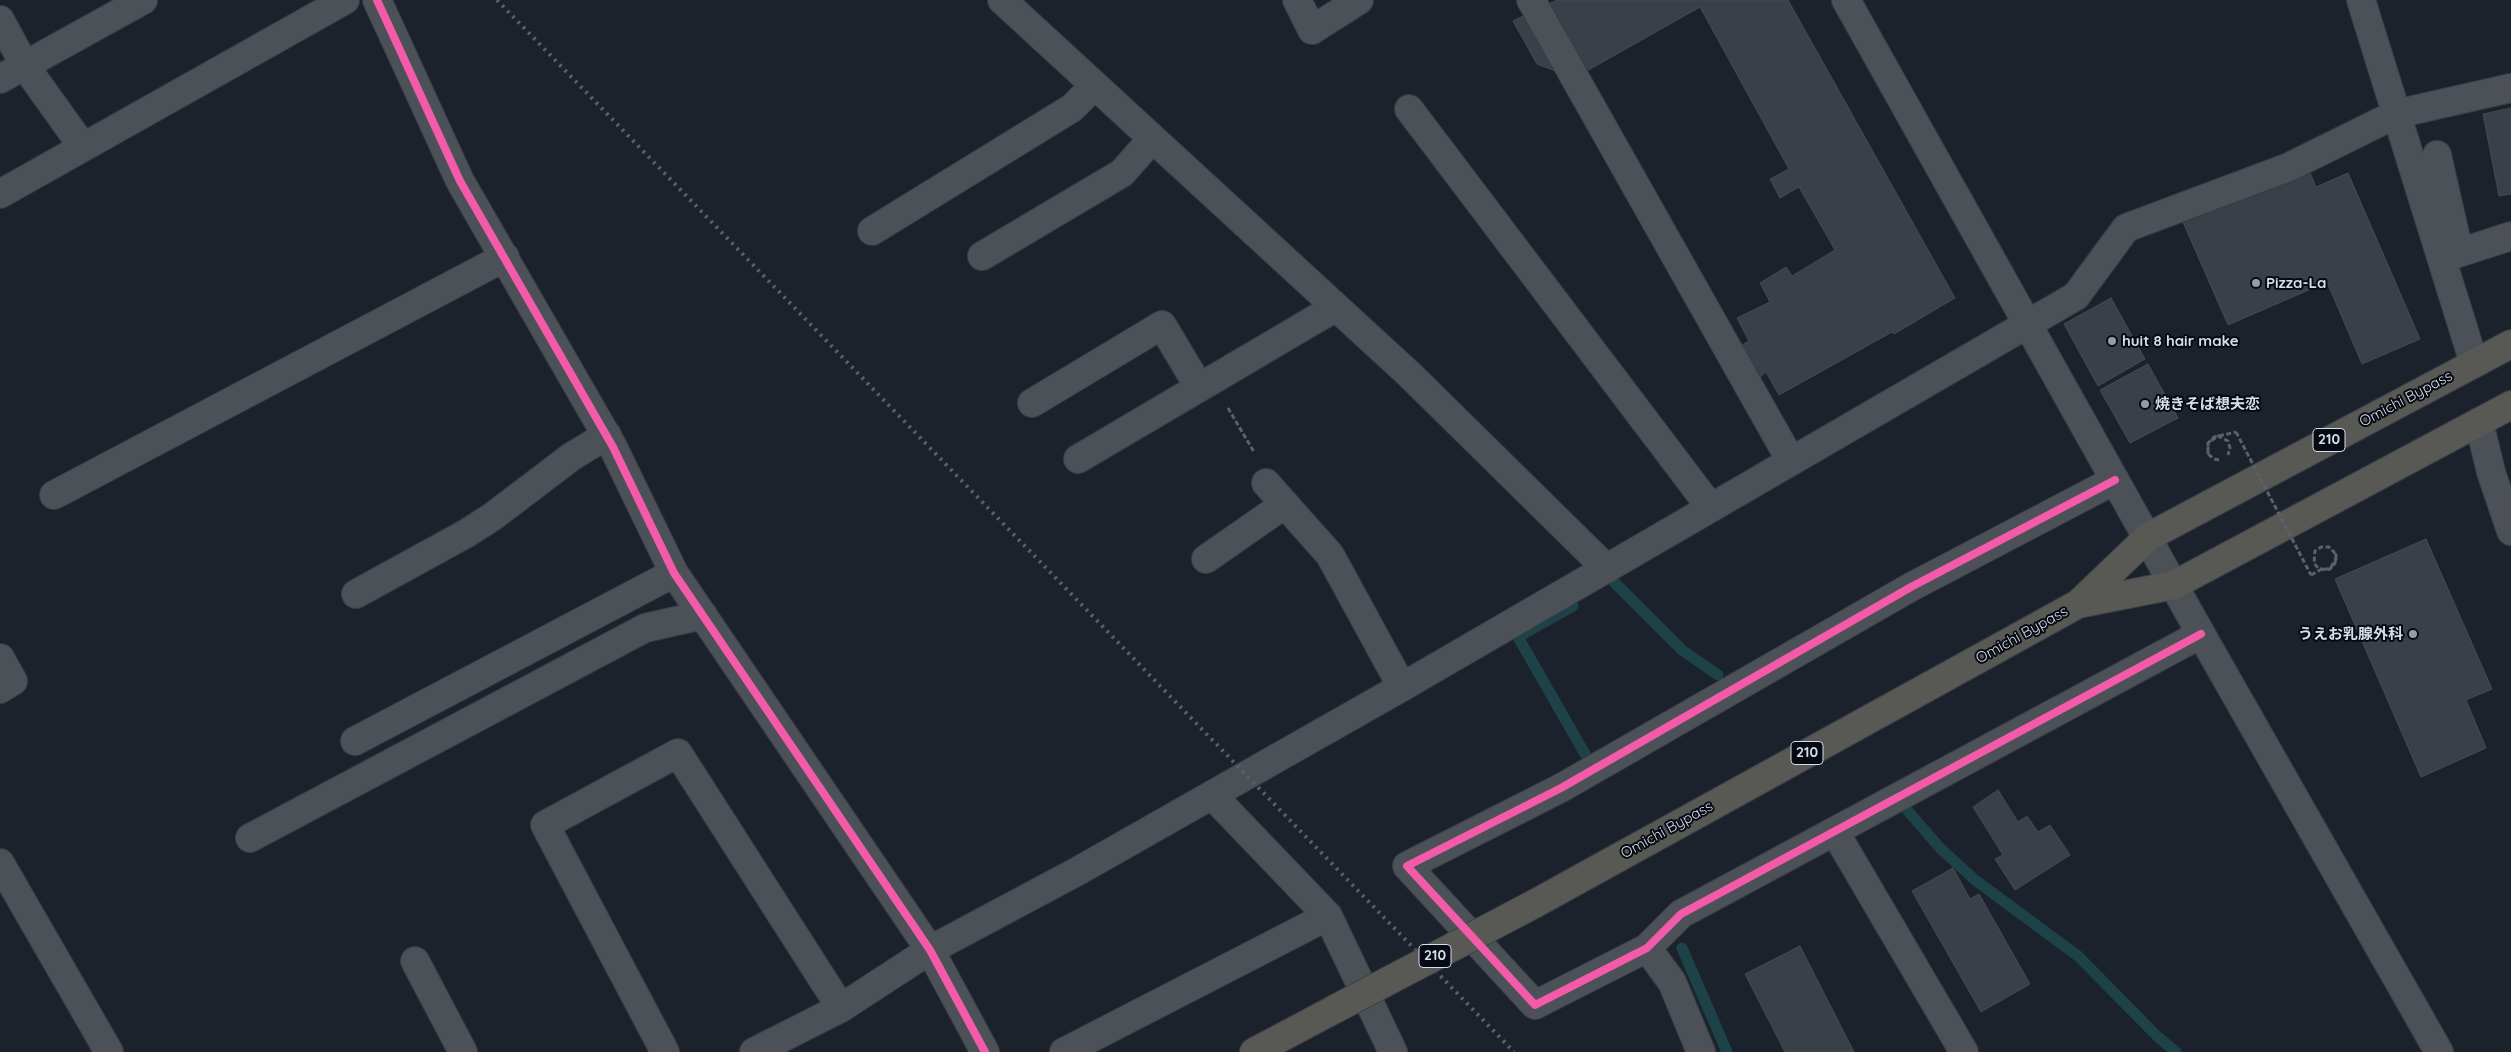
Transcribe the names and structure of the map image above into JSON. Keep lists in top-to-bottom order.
{
  "streets": {
    "highway": ["Omichi Bypass", "210"]
  },
  "places": [
    "Pizza-La",
    "huit 8 hair make",
    "焼きそば想夫恋",
    "うえお乳腺外科"
  ]
}
